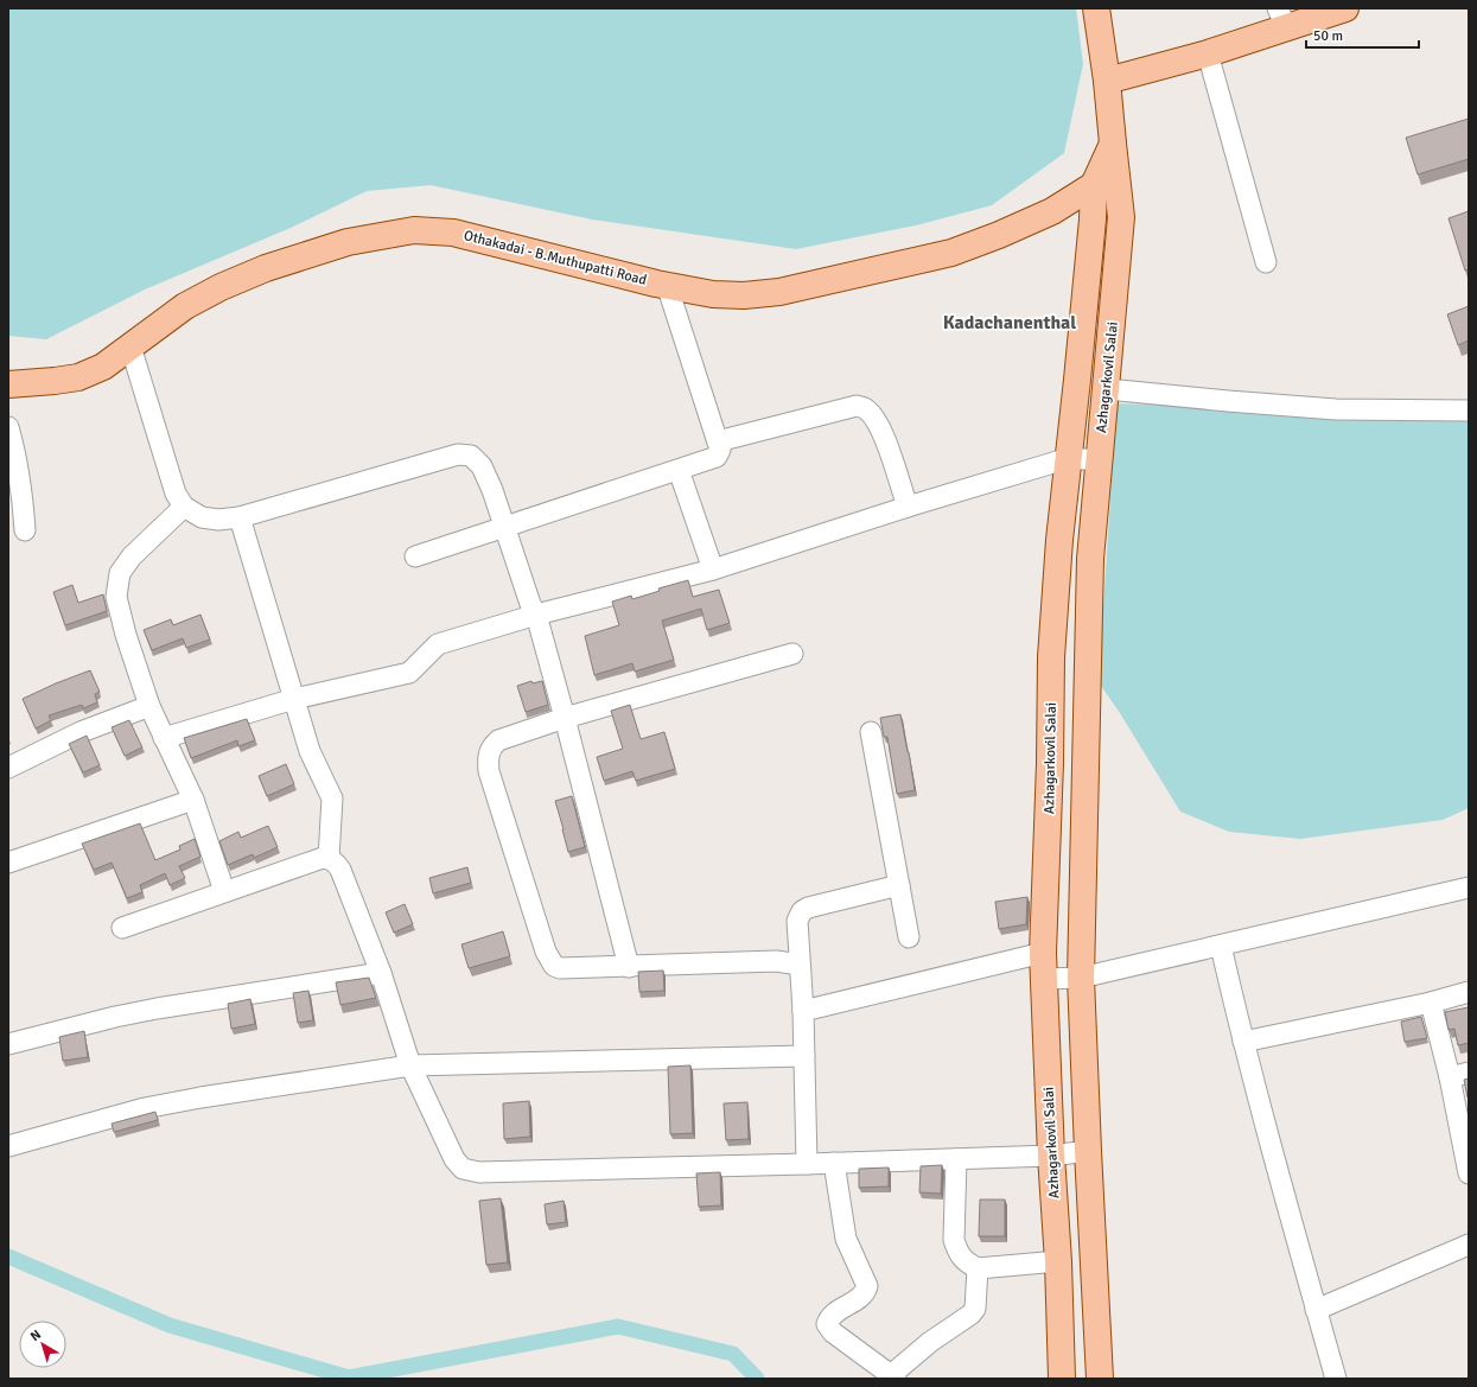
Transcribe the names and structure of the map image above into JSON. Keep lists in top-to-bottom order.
{
  "streets": {
    "main road": ["Othakadai - B.Muthupatti Road", "Azhagarkovil Salai"]
  },
  "crossings": [
    ["Othakadai - B.Muthupatti Road", "Azhagarkovil Salai"]
  ],
  "districts": ["Kadachanenthal"],
  "scale_bar": "50 m",
  "north": "top left"
}
